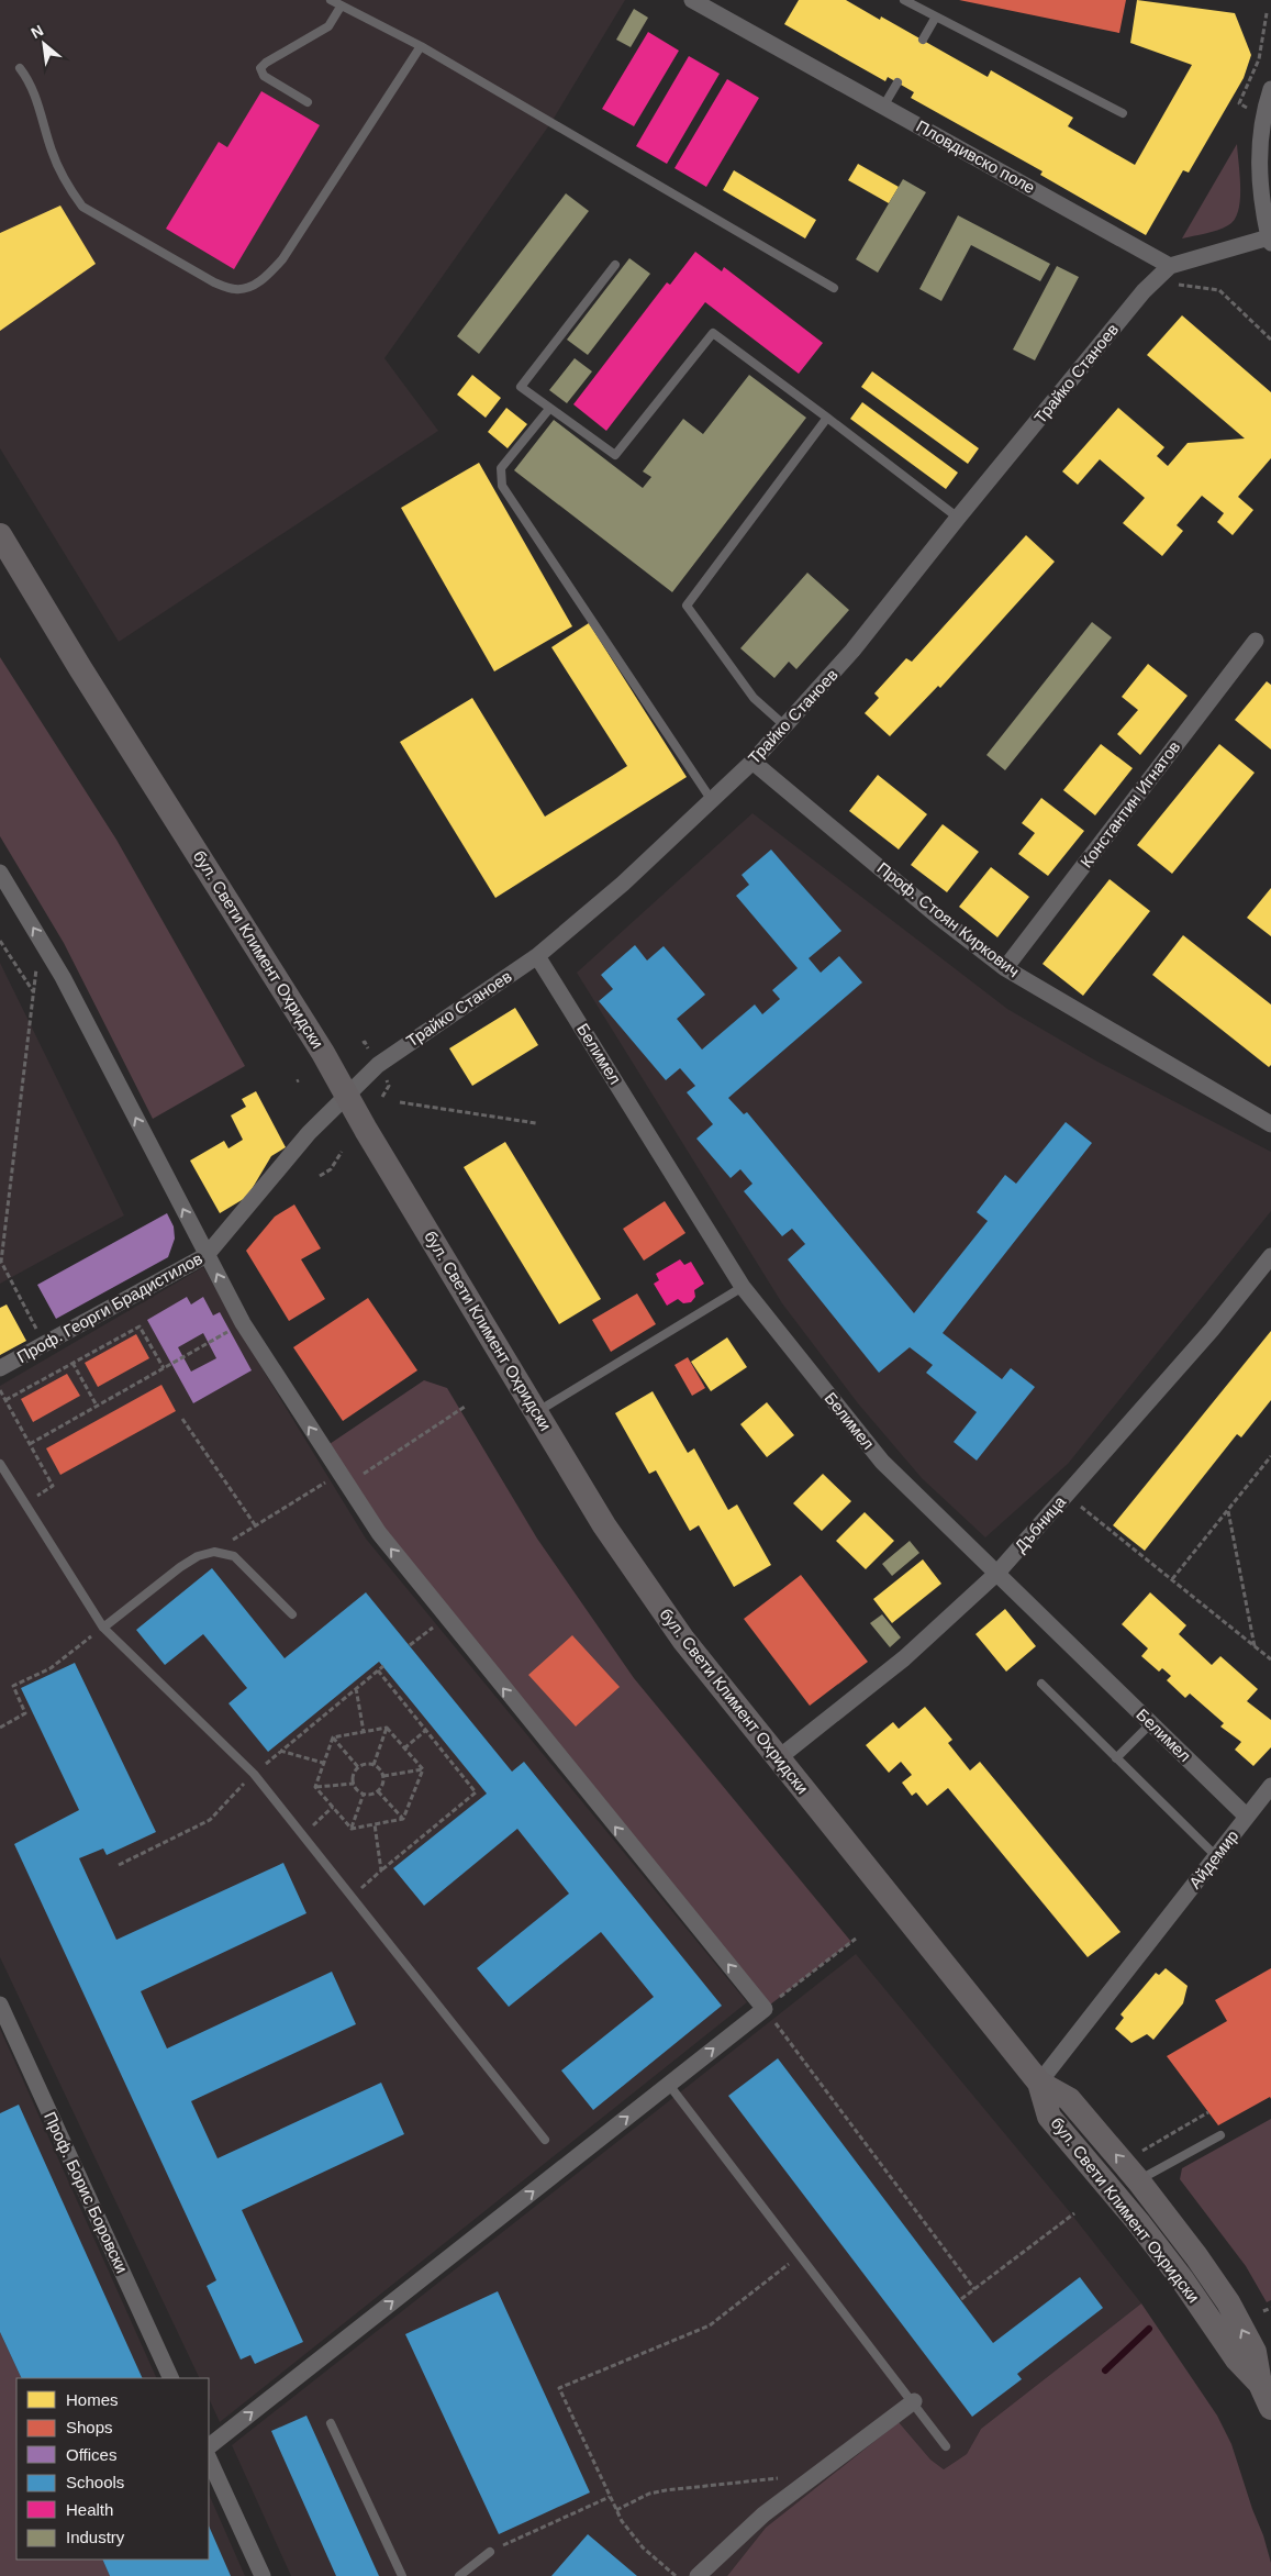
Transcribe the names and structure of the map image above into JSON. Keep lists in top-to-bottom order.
{
  "streets": {
    "main road": ["бул. Свети Климент Охридски"],
    "street": [
      "Пловдивско поле",
      "Трайко Станоев",
      "Константин Игнатов",
      "Проф. Стоян Киркович",
      "Белимел",
      "Проф. Георги Брадистилов",
      "Дъбница",
      "Айдемир",
      "Проф. Борис Боровски"
    ]
  },
  "crossings": [
    ["Пловдивско поле", "Трайко Станоев"],
    ["Трайко Станоев", "Проф. Стоян Киркович"],
    ["Трайко Станоев", "бул. Свети Климент Охридски"],
    ["Трайко Станоев", "Белимел"],
    ["Трайко Станоев", "Проф. Георги Брадистилов"],
    ["Константин Игнатов", "Проф. Стоян Киркович"],
    ["бул. Свети Климент Охридски", "Проф. Георги Брадистилов"],
    ["бул. Свети Климент Охридски", "Дъбница"],
    ["бул. Свети Климент Охридски", "Айдемир"],
    ["Белимел", "Дъбница"],
    ["Белимел", "Айдемир"]
  ],
  "legend": [
    "Homes",
    "Shops",
    "Offices",
    "Schools",
    "Health",
    "Industry"
  ],
  "north": "top left"
}
